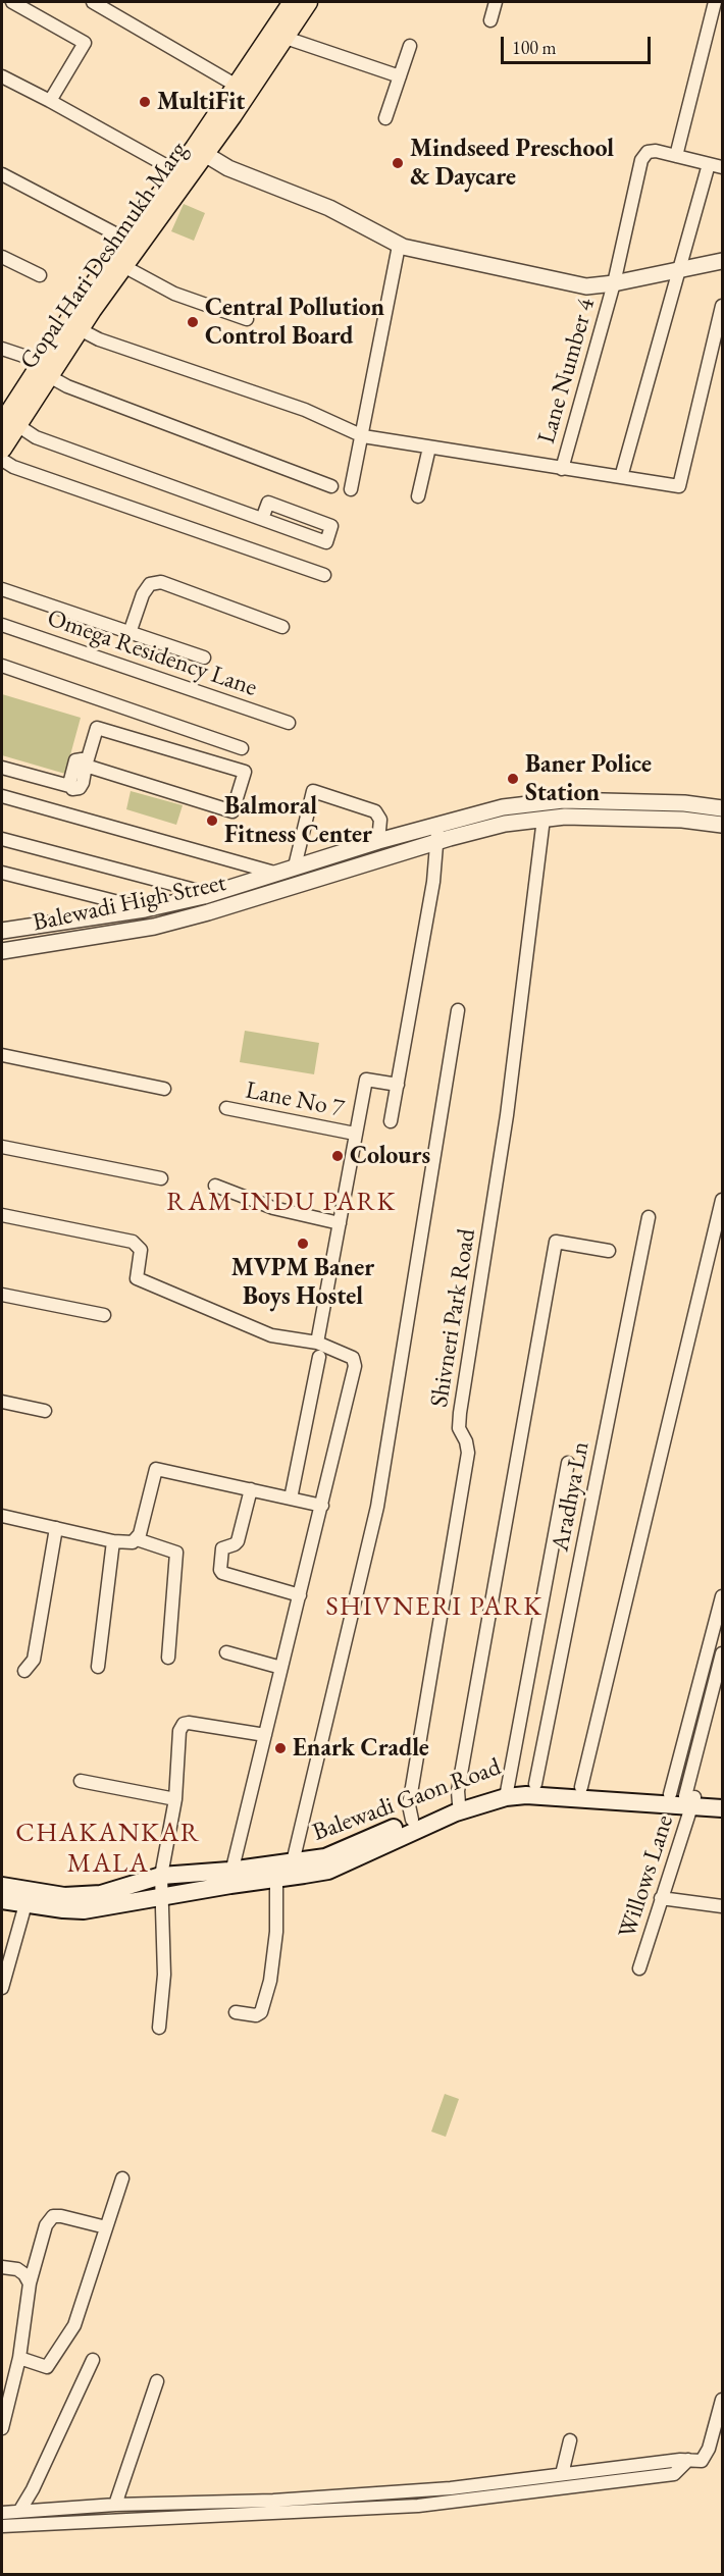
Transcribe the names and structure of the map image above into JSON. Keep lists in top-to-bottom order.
{
  "streets": {
    "main road": ["Gopal Hari Deshmukh Marg", "Balewadi Gaon Road"],
    "street": [
      "Lane Number 4",
      "Omega Residency Lane",
      "Balewadi High Street",
      "Lane No 7",
      "Shivneri Park Road",
      "Aradhya Ln",
      "Willows Lane"
    ]
  },
  "crossings": [
    ["Balewadi High Street", "Shivneri Park Road"],
    ["Shivneri Park Road", "Balewadi Gaon Road"],
    ["Aradhya Ln", "Balewadi Gaon Road"],
    ["Balewadi Gaon Road", "Willows Lane"]
  ],
  "districts": ["RAM INDU PARK", "SHIVNERI PARK", "CHAKANKAR MALA"],
  "places": [
    "MultiFit",
    "Mindseed Preschool & Daycare",
    "Central Pollution Control Board",
    "Baner Police Station",
    "Balmoral Fitness Center",
    "Colours",
    "MVPM Baner Boys Hostel",
    "Enark Cradle"
  ],
  "scale_bar": "100 m"
}
